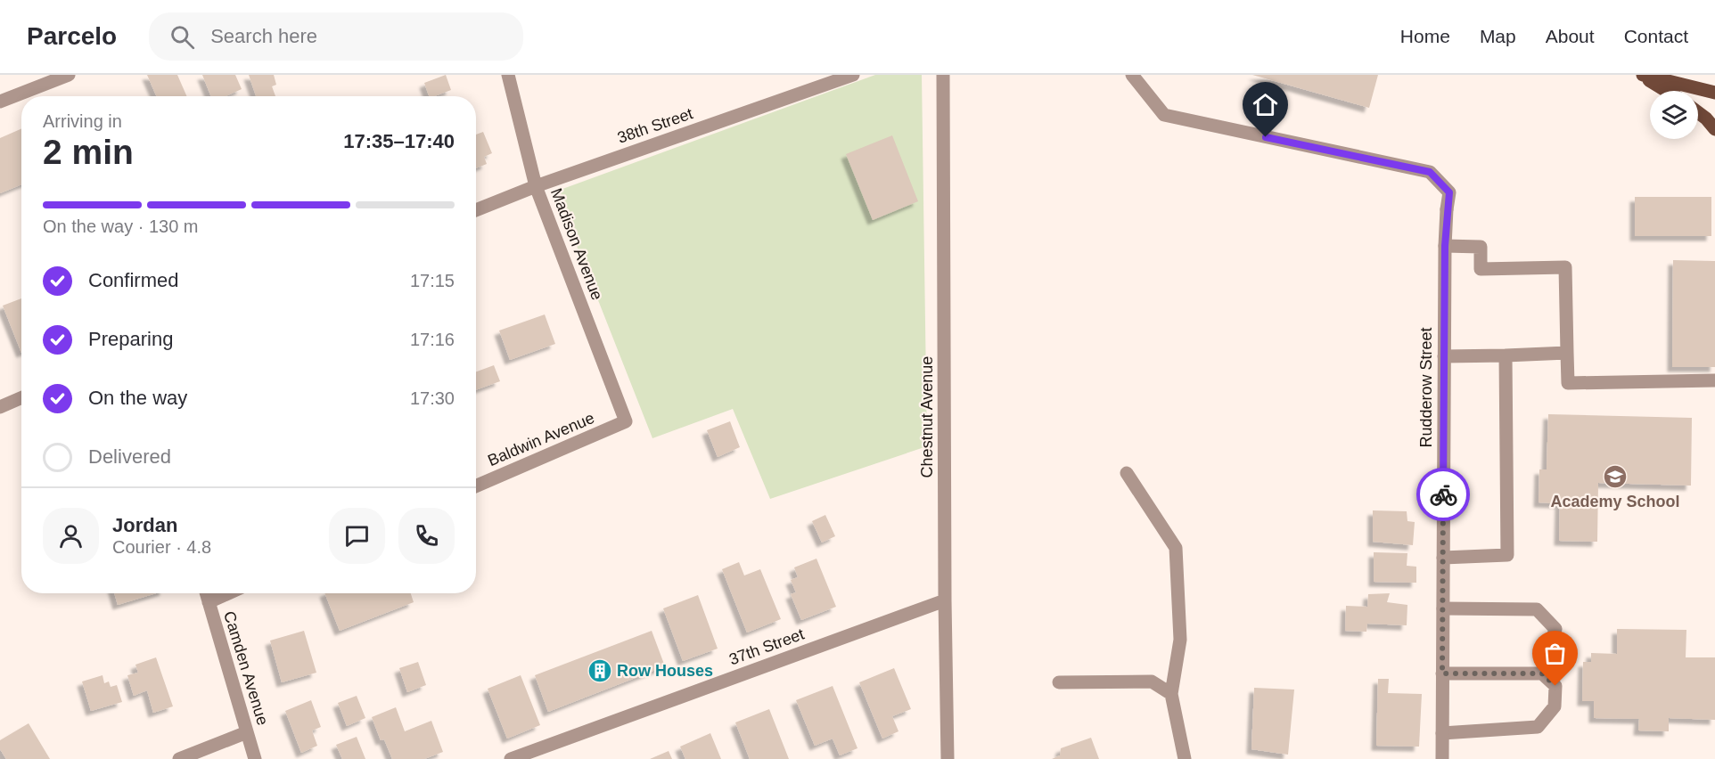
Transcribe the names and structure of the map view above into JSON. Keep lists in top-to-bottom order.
{
  "streets": {
    "street": [
      "38th Street",
      "Madison Avenue",
      "Rudderow Street",
      "Chestnut Avenue",
      "Baldwin Avenue",
      "37th Street",
      "Camden Avenue"
    ]
  },
  "crossings": [
    ["38th Street", "Madison Avenue"],
    ["Madison Avenue", "Baldwin Avenue"],
    ["Chestnut Avenue", "37th Street"]
  ],
  "places": {
    "school or university": ["Academy School"],
    "building": ["Row Houses"]
  },
  "page": {
    "header": "Parcelo",
    "search": "Search here",
    "nav": [
      "Home",
      "Map",
      "About",
      "Contact"
    ],
    "heading": ["2 min", "Arriving in", "17:35–17:40"],
    "panel": ["Jordan", "Courier · 4.8"],
    "bar": "On the way · 130 m",
    "list": [
      ["Confirmed", "17:15"],
      ["Preparing", "17:16"],
      ["On the way", "17:30"],
      "Delivered"
    ]
  }
}
